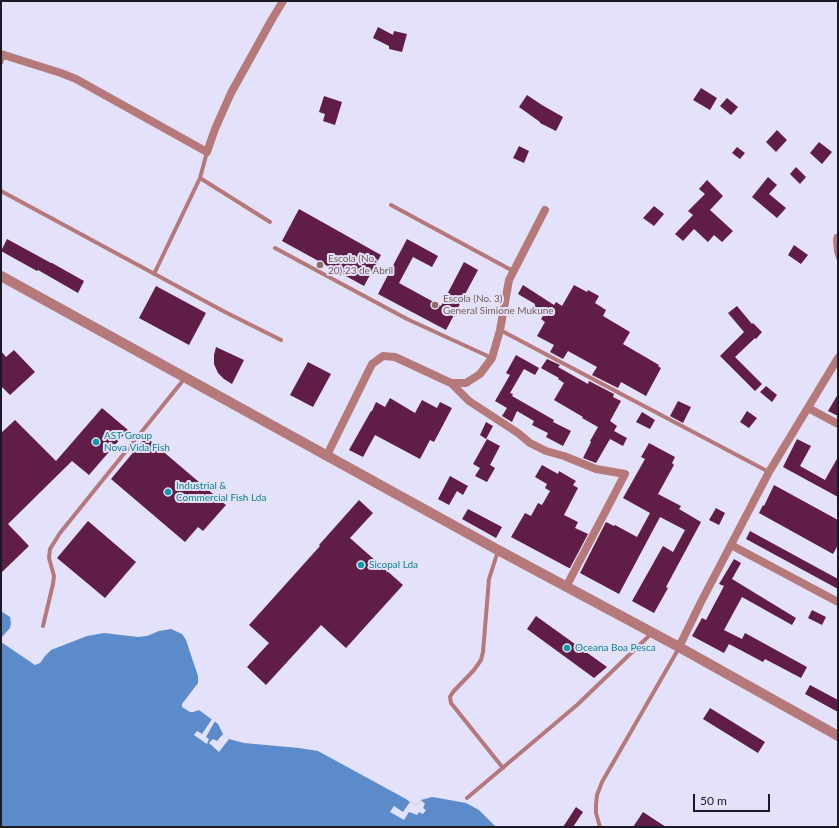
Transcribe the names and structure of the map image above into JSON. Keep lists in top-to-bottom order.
{
  "places": [
    "Escola (No. 20) 23 de Abril",
    "Escola (No. 3) General Simione Mukune",
    "AST Group Nova Vida Fish",
    "Industrial & Commercial Fish Lda",
    "Sicopal Lda",
    "Oceana Boa Pesca"
  ],
  "scale_bar": "50 m"
}
